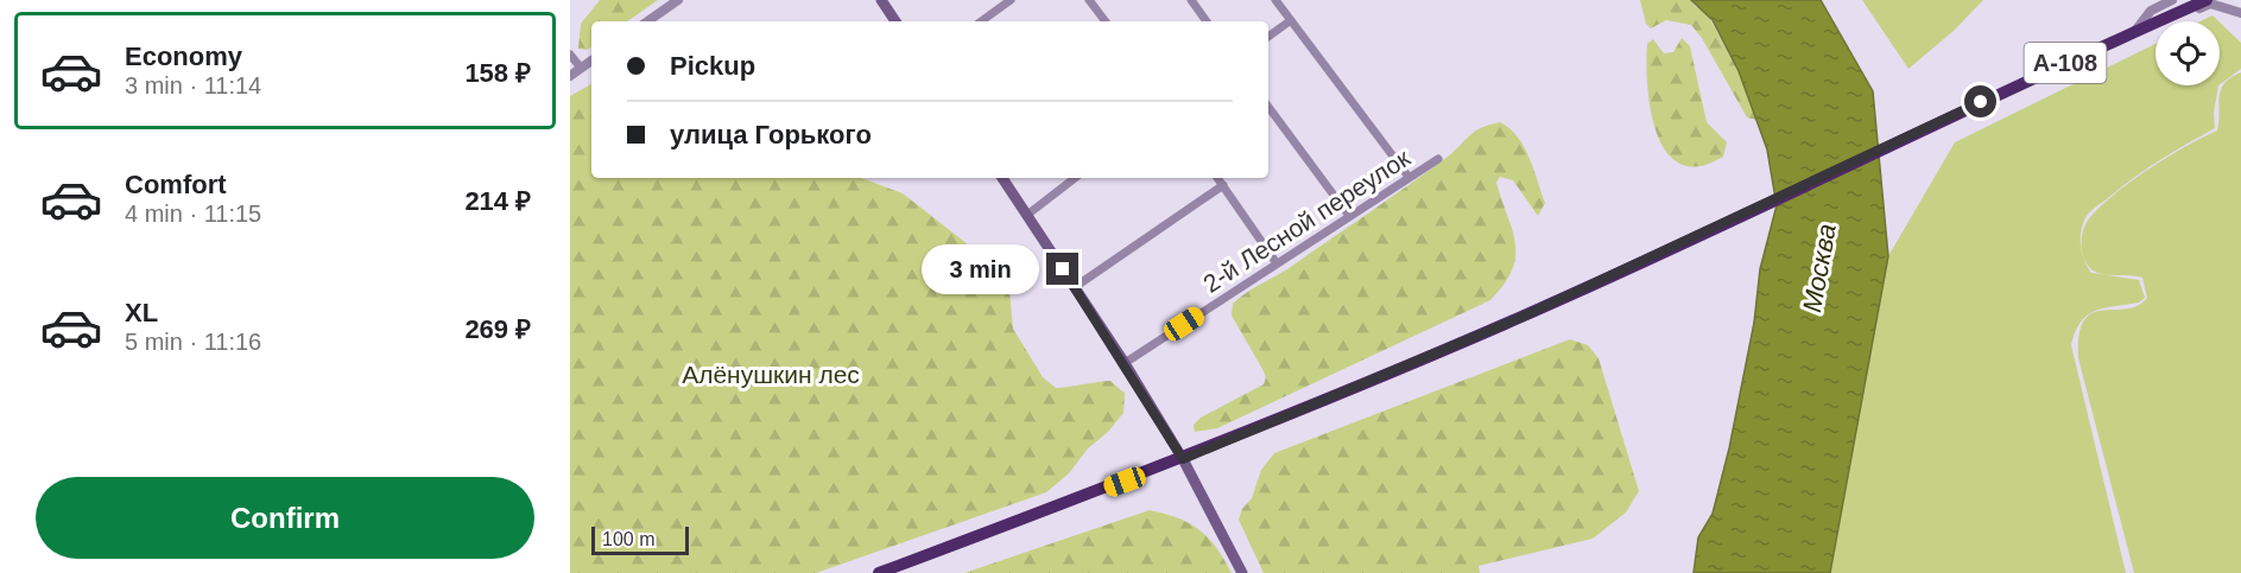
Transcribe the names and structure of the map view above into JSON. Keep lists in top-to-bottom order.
{
  "streets": {
    "highway": ["А-108"],
    "street": ["2-й Лесной переулок"]
  },
  "water": ["Москва"],
  "parks": ["Алёнушкин лес"],
  "scale_bar": "100 m",
  "page": {
    "list": [
      {
        "name": "Economy",
        "note": "3 min · 11:14",
        "value": "158 ₽"
      },
      {
        "name": "Comfort",
        "note": "4 min · 11:15",
        "value": "214 ₽"
      },
      {
        "name": "XL",
        "note": "5 min · 11:16",
        "value": "269 ₽"
      }
    ],
    "banner": ["Pickup", "улица Горького"],
    "bubble": "3 min",
    "buttons": "Confirm",
    "scale": "100 m"
  }
}
